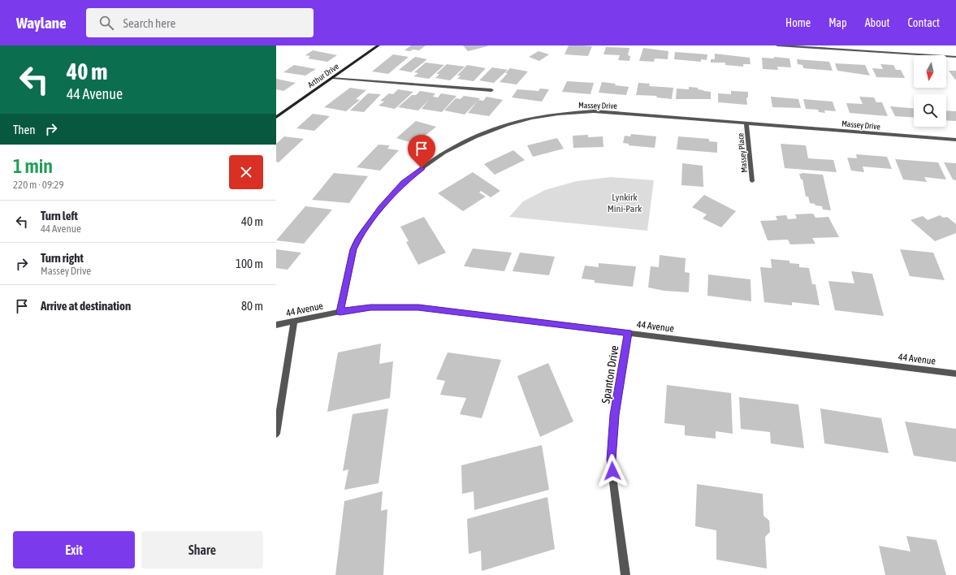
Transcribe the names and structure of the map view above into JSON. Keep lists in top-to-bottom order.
{
  "streets": {
    "main road": ["Arthur Drive"],
    "street": [
      "Massey Drive",
      "Massey Place",
      "44 Avenue",
      "Spanton Drive"
    ]
  },
  "crossings": [
    ["Massey Drive", "Massey Place"],
    ["Massey Drive", "44 Avenue"],
    ["44 Avenue", "Spanton Drive"]
  ],
  "parks": ["Lynkirk Mini-Park"],
  "north": "bottom",
  "page": {
    "header": "Waylane",
    "search": "Search here",
    "nav": [
      "Home",
      "Map",
      "About",
      "Contact"
    ],
    "turn": ["40 m", "44 Avenue"],
    "then": "Then",
    "heading": ["1 min", "220 m · 09:29"],
    "list": [
      {
        "name": "Turn left",
        "note": "44 Avenue",
        "value": "40 m"
      },
      {
        "name": "Turn right",
        "note": "Massey Drive",
        "value": "100 m"
      },
      {
        "name": "Arrive at destination",
        "value": "80 m"
      }
    ],
    "buttons": ["Exit", "Share"]
  }
}
